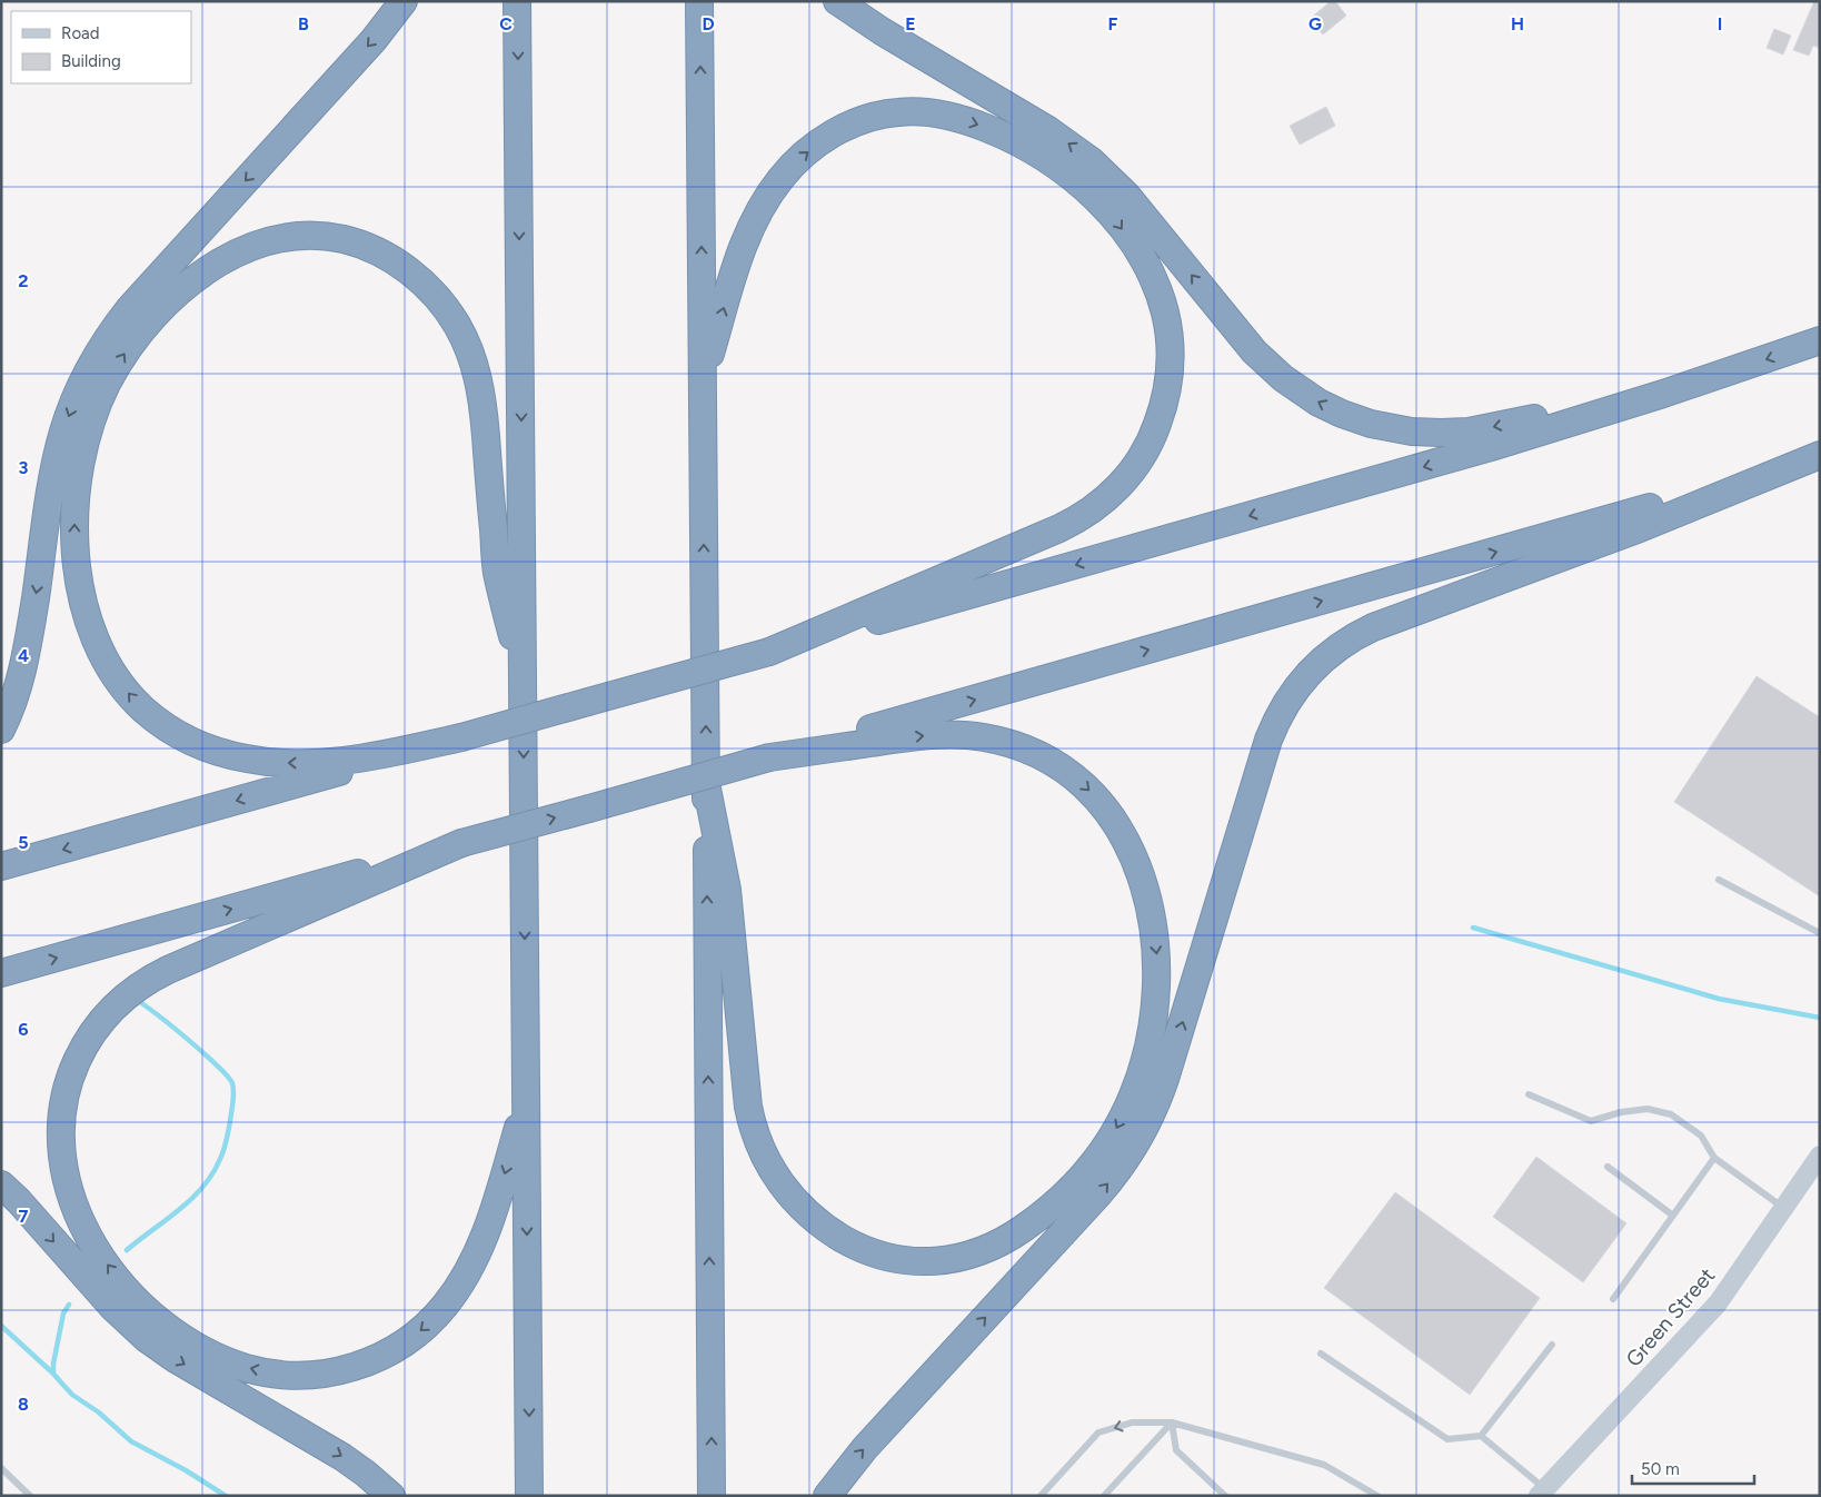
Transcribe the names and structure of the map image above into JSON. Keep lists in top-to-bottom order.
{
  "streets": {
    "main road": ["Green Street"]
  },
  "legend": ["Road", "Building"],
  "scale_bar": "50 m",
  "grid": {
    "columns": [
      "B",
      "C",
      "D",
      "E",
      "F",
      "G",
      "H",
      "I"
    ],
    "rows": [
      "2",
      "3",
      "4",
      "5",
      "6",
      "7",
      "8"
    ]
  }
}
